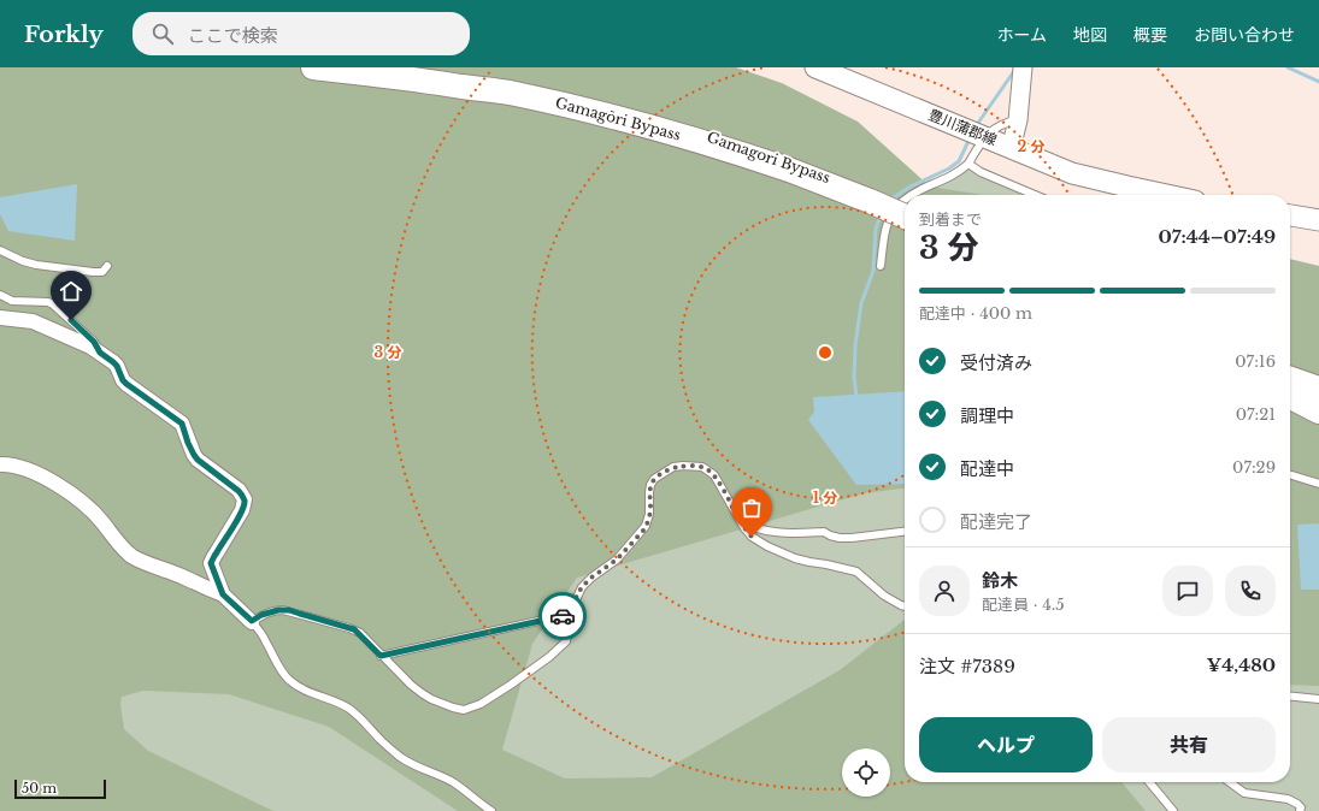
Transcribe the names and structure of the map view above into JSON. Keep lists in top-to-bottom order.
{
  "streets": {
    "highway": ["Gamagōri Bypass", "Gamagori Bypass"],
    "main road": ["豊川蒲郡線"]
  },
  "crossings": [
    ["Gamagōri Bypass", "Gamagori Bypass"]
  ],
  "scale_bar": "50 m",
  "page": {
    "header": "Forkly",
    "search": "ここで検索",
    "nav": [
      "ホーム",
      "地図",
      "概要",
      "お問い合わせ"
    ],
    "heading": ["3 分", "到着まで", "07:44–07:49"],
    "panel": [
      "鈴木",
      "配達員 · 4.5",
      "注文 #7389",
      "¥4,480"
    ],
    "bar": "配達中 · 400 m",
    "list": [
      ["受付済み", "07:16"],
      ["調理中", "07:21"],
      ["配達中", "07:29"],
      "配達完了"
    ],
    "buttons": ["ヘルプ", "共有"],
    "scale": "50 m"
  },
  "rings": ["2 分", "3 分", "1 分"]
}
